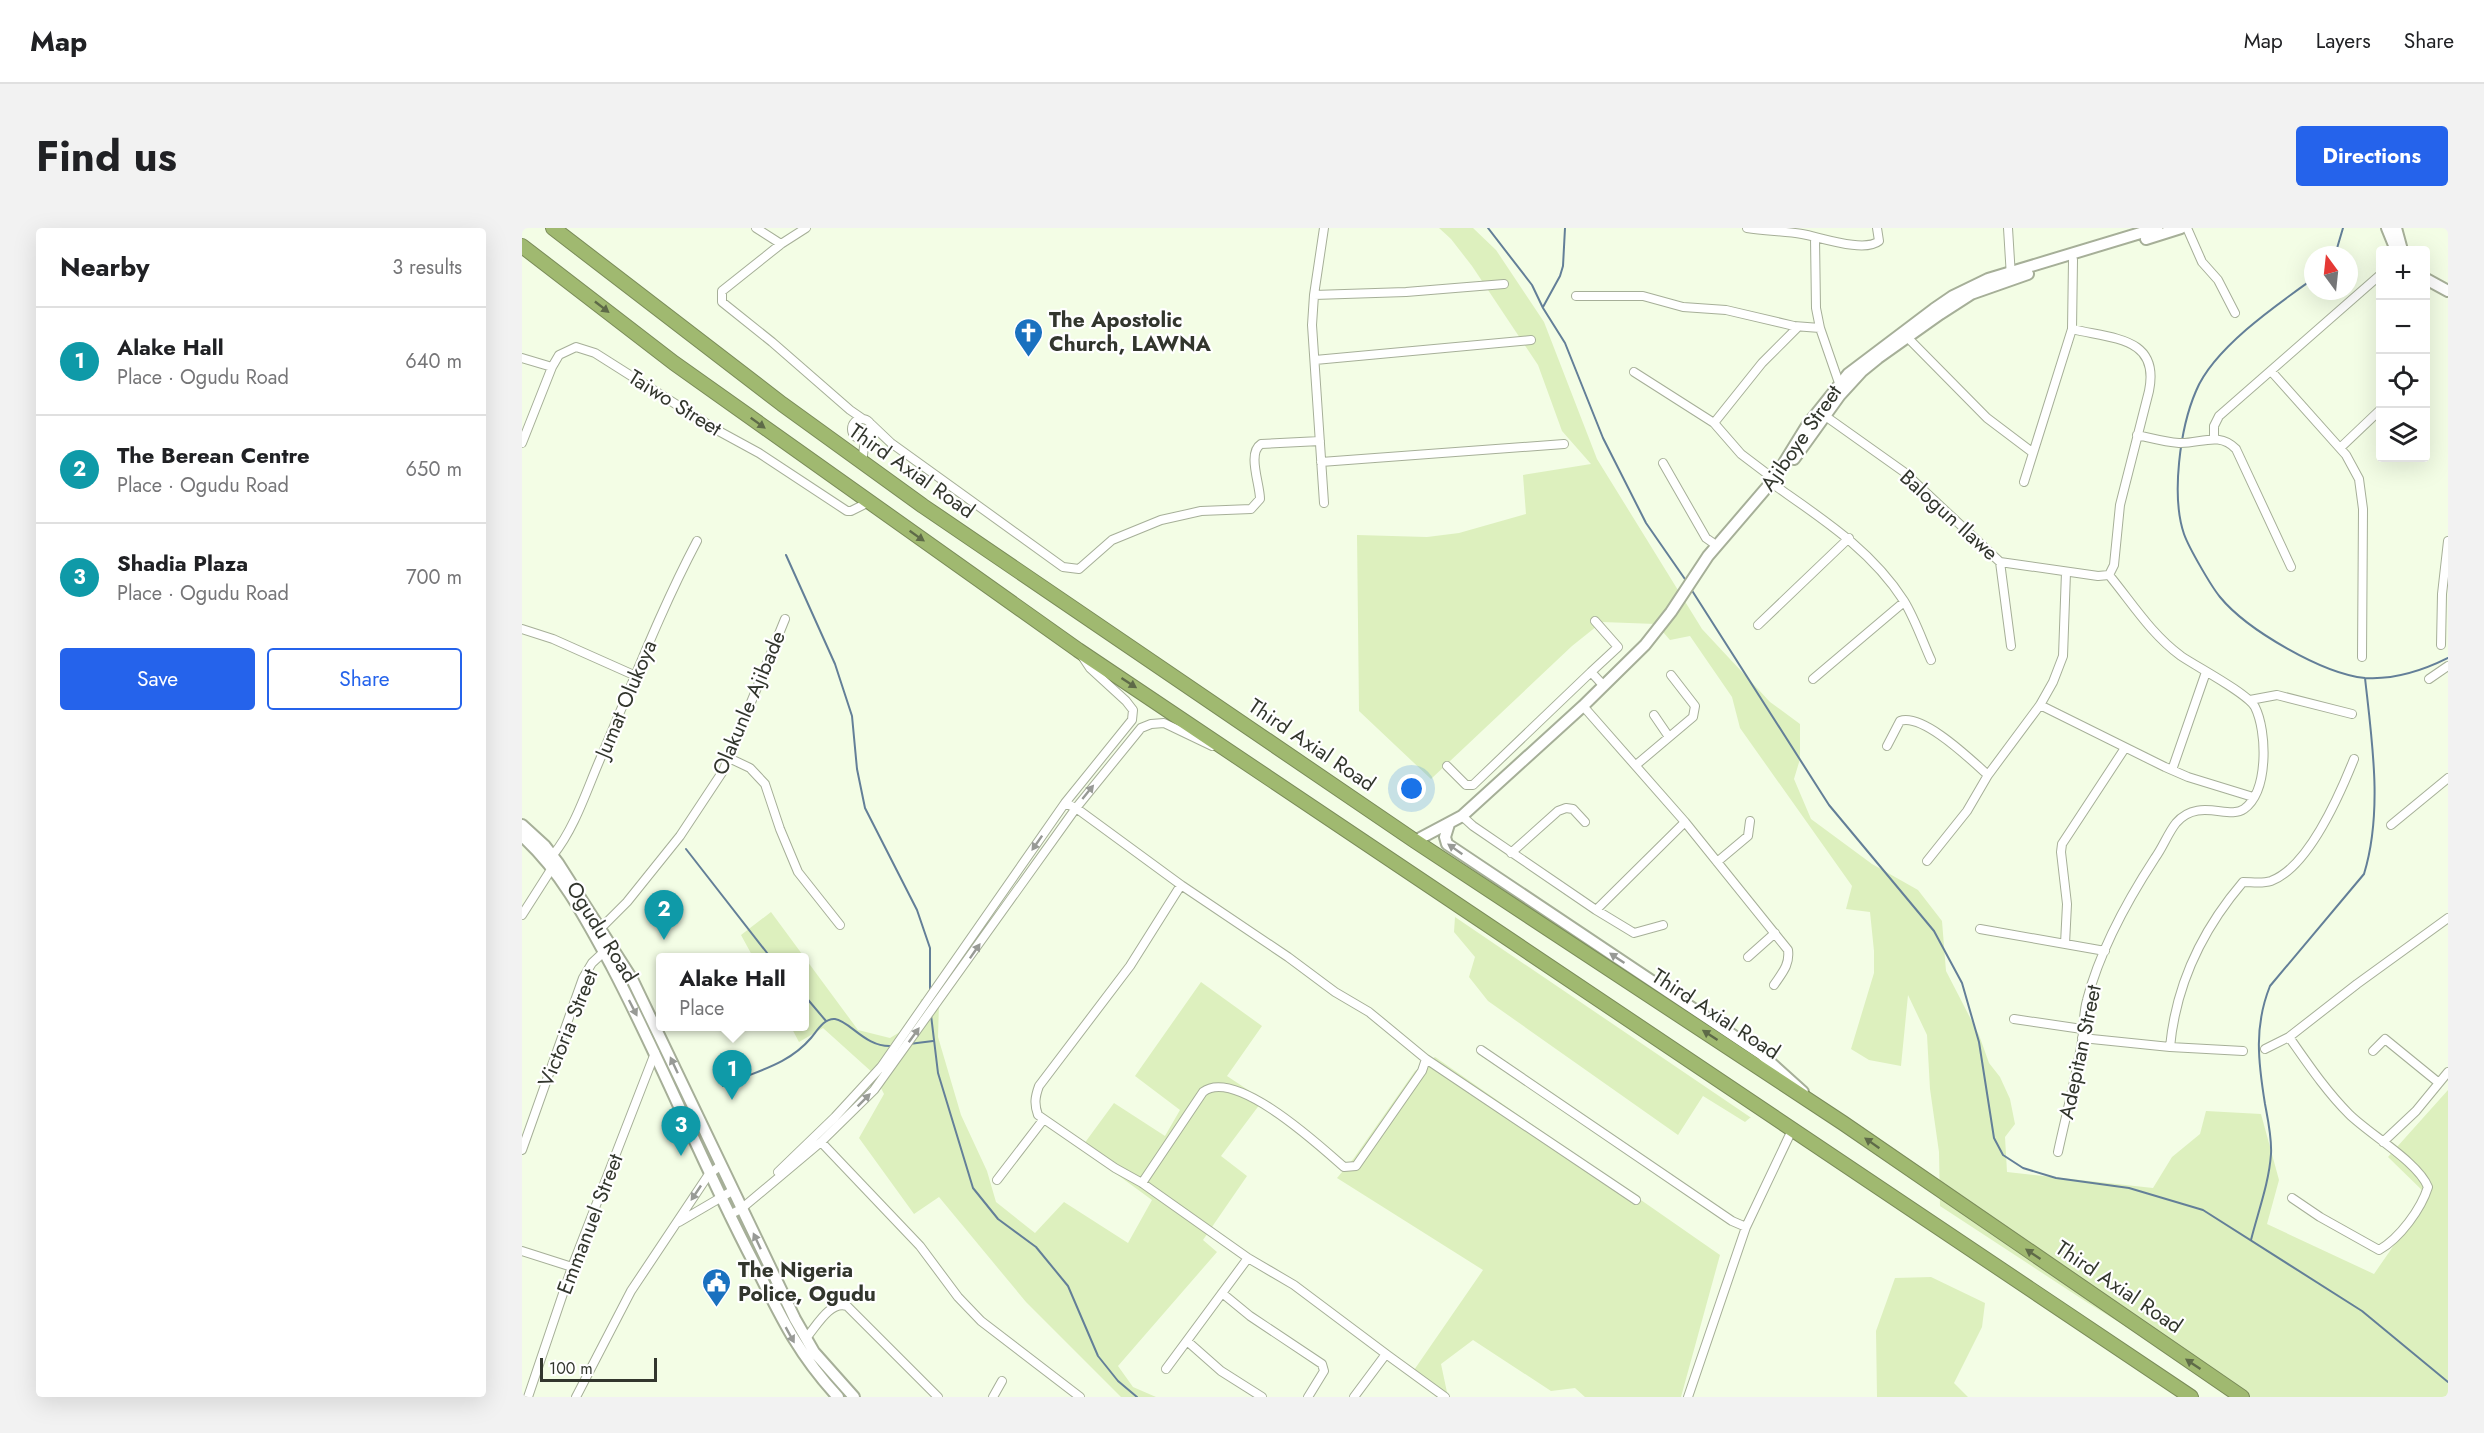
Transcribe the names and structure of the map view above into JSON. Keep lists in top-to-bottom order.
{
  "streets": {
    "highway": ["Third Axial Road"],
    "street": [
      "Taiwo Street",
      "Ajiboye Street",
      "Balogun Ilawe",
      "Jumat Olukoya",
      "Olakunle Ajibade",
      "Ogudu Road",
      "Victoria Street",
      "Adepitan Street",
      "Emmanuel Street"
    ]
  },
  "crossings": [
    ["Ajiboye Street", "Third Axial Road"],
    ["Ajiboye Street", "Balogun Ilawe"],
    ["Jumat Olukoya", "Ogudu Road"],
    ["Olakunle Ajibade", "Ogudu Road"],
    ["Ogudu Road", "Victoria Street"],
    ["Ogudu Road", "Emmanuel Street"]
  ],
  "places": {
    "church": ["The Apostolic Church, LAWNA"],
    "public building": ["The Nigeria Police, Ogudu"]
  },
  "scale_bar": "100 m",
  "north": "top",
  "page": {
    "header": "Map",
    "nav": ["Map", "Layers", "Share"],
    "title": "Find us",
    "buttons": [
      "Directions",
      ["Save", "Share"]
    ],
    "heading": ["Nearby", "3 results"],
    "map_buttons": ["+", "−"],
    "list": [
      {
        "mark": "1",
        "name": "Alake Hall",
        "note": "Place · Ogudu Road",
        "value": "640 m"
      },
      {
        "mark": "2",
        "name": "The Berean Centre",
        "note": "Place · Ogudu Road",
        "value": "650 m"
      },
      {
        "mark": "3",
        "name": "Shadia Plaza",
        "note": "Place · Ogudu Road",
        "value": "700 m"
      }
    ],
    "pins": ["2", "1", "3"],
    "popup": ["Alake Hall", "Place"],
    "scale": "100 m"
  }
}
